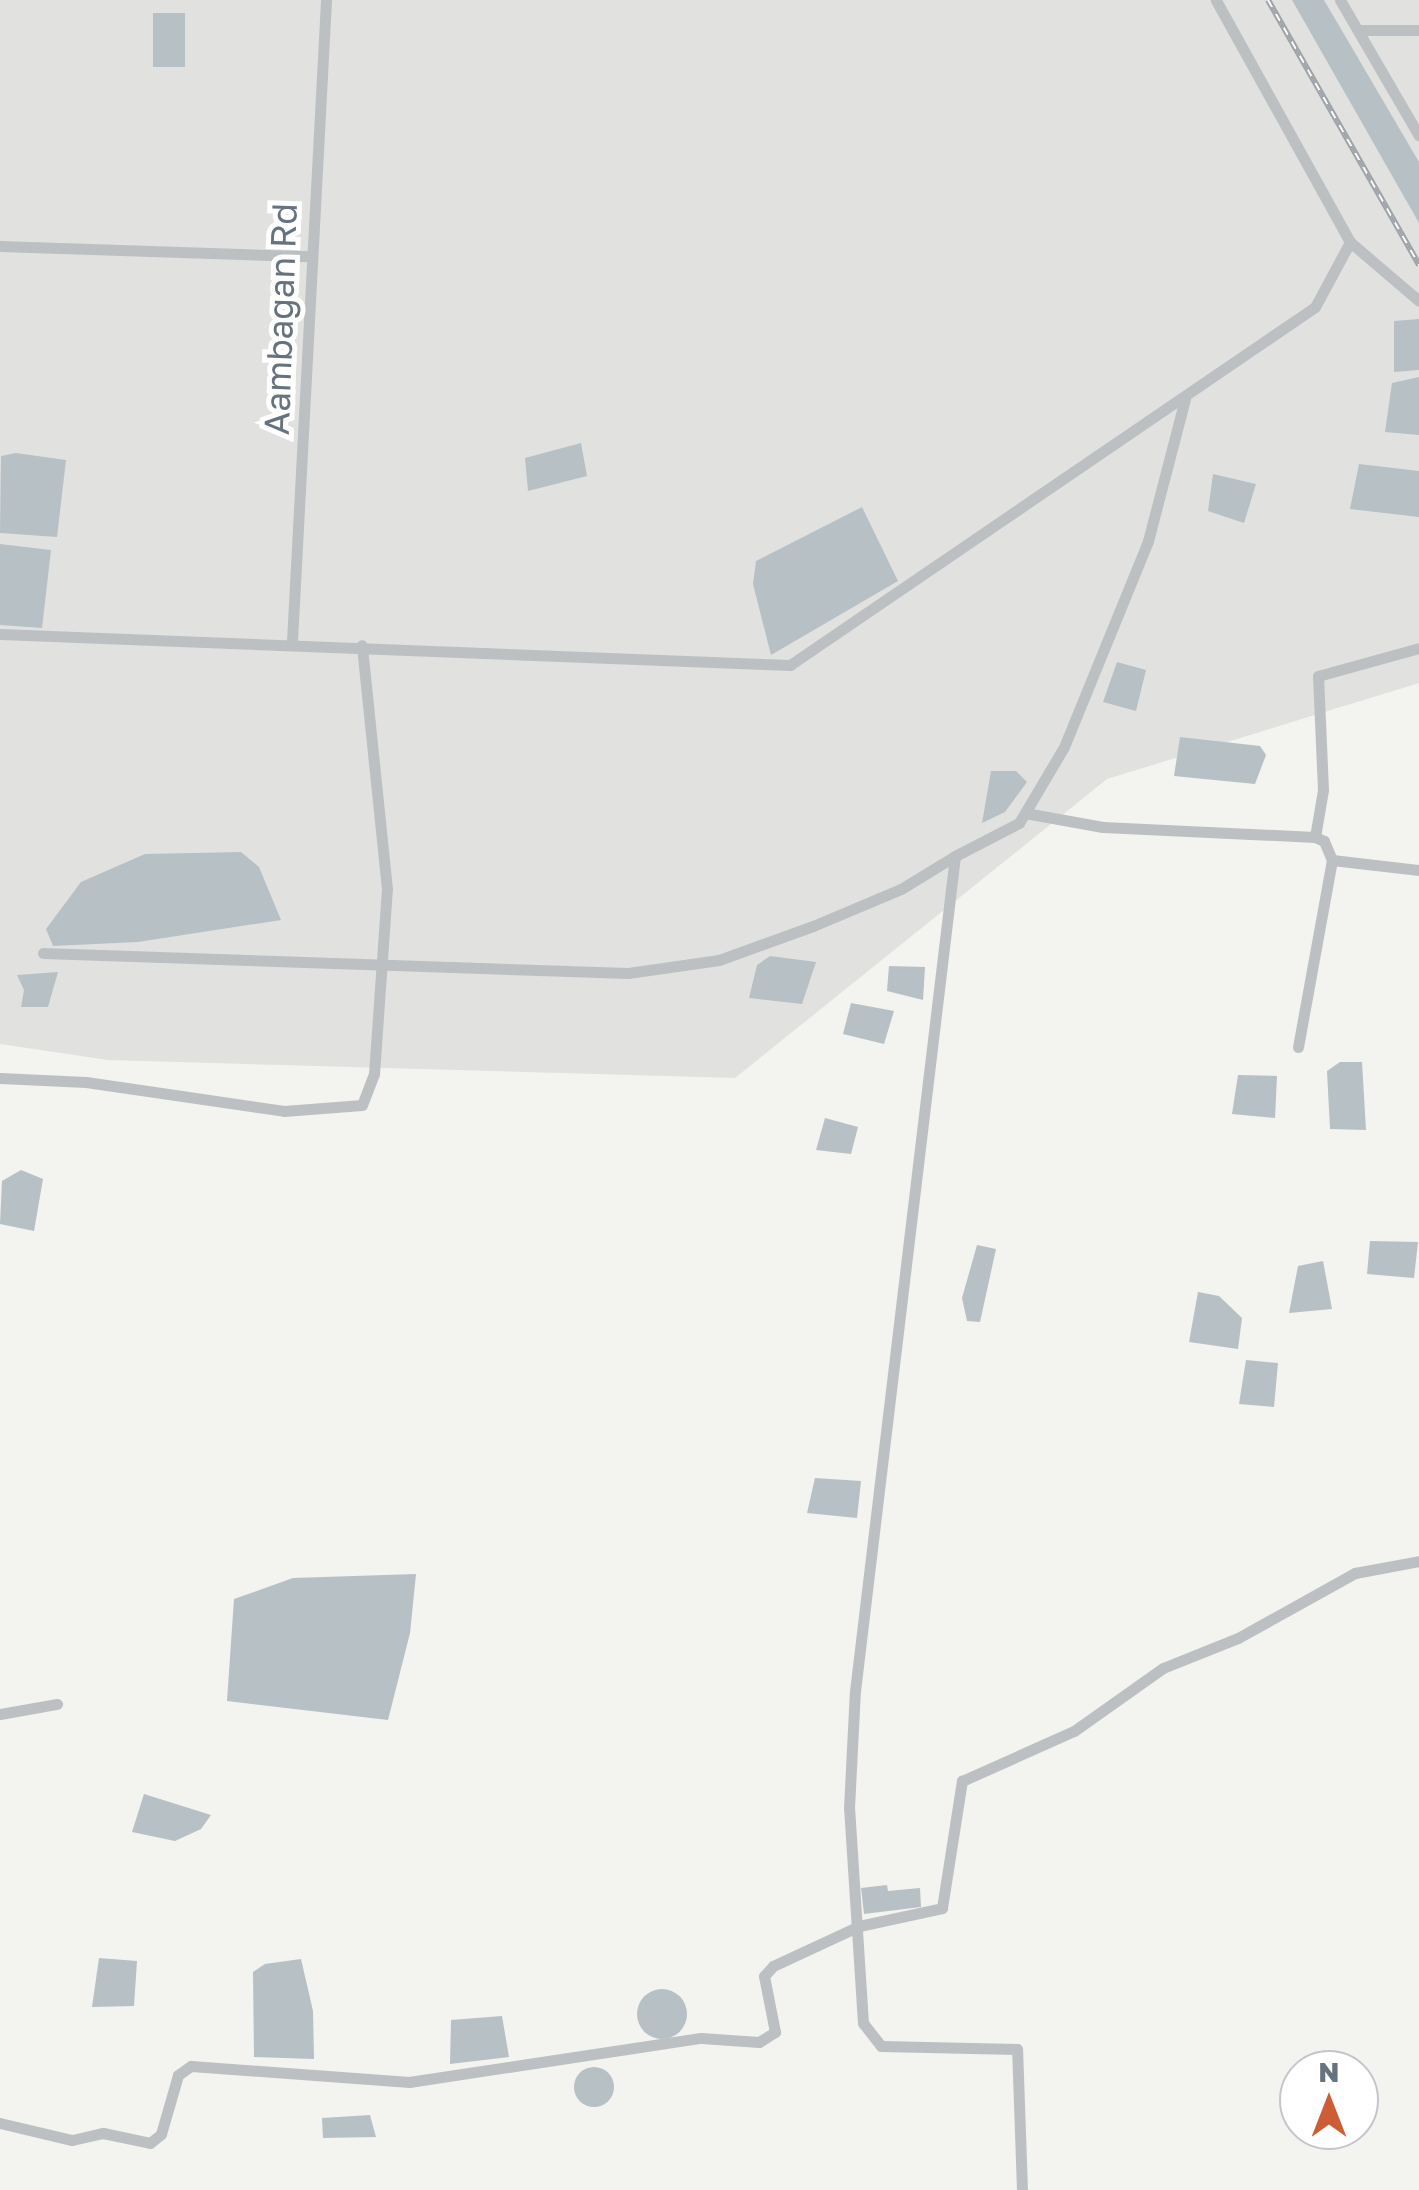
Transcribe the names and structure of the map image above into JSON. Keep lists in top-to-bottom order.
{
  "streets": {
    "street": ["Aambagan Rd"]
  },
  "north": "top"
}
